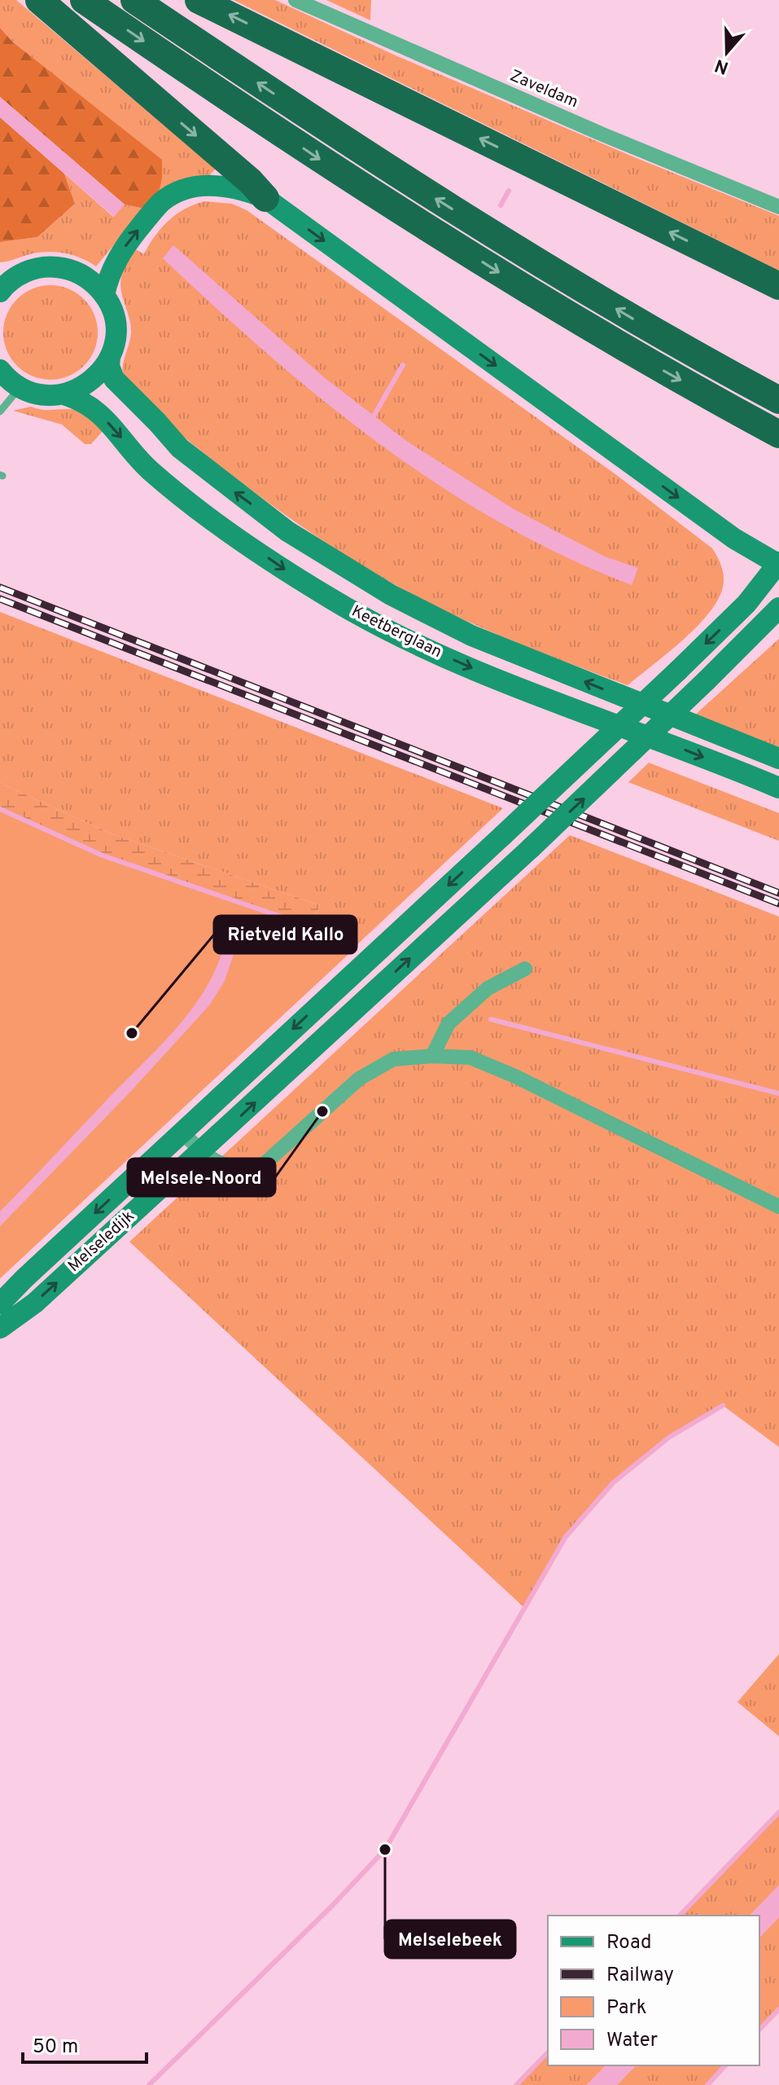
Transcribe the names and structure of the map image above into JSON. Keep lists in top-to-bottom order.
{
  "streets": {
    "main road": ["Keetberglaan", "Melseledijk"],
    "street": ["Zaveldam"]
  },
  "places": ["Rietveld Kallo", "Melsele-Noord", "Melselebeek"],
  "legend": [
    "Road",
    "Railway",
    "Park",
    "Water"
  ],
  "scale_bar": "50 m",
  "north": "bottom"
}
